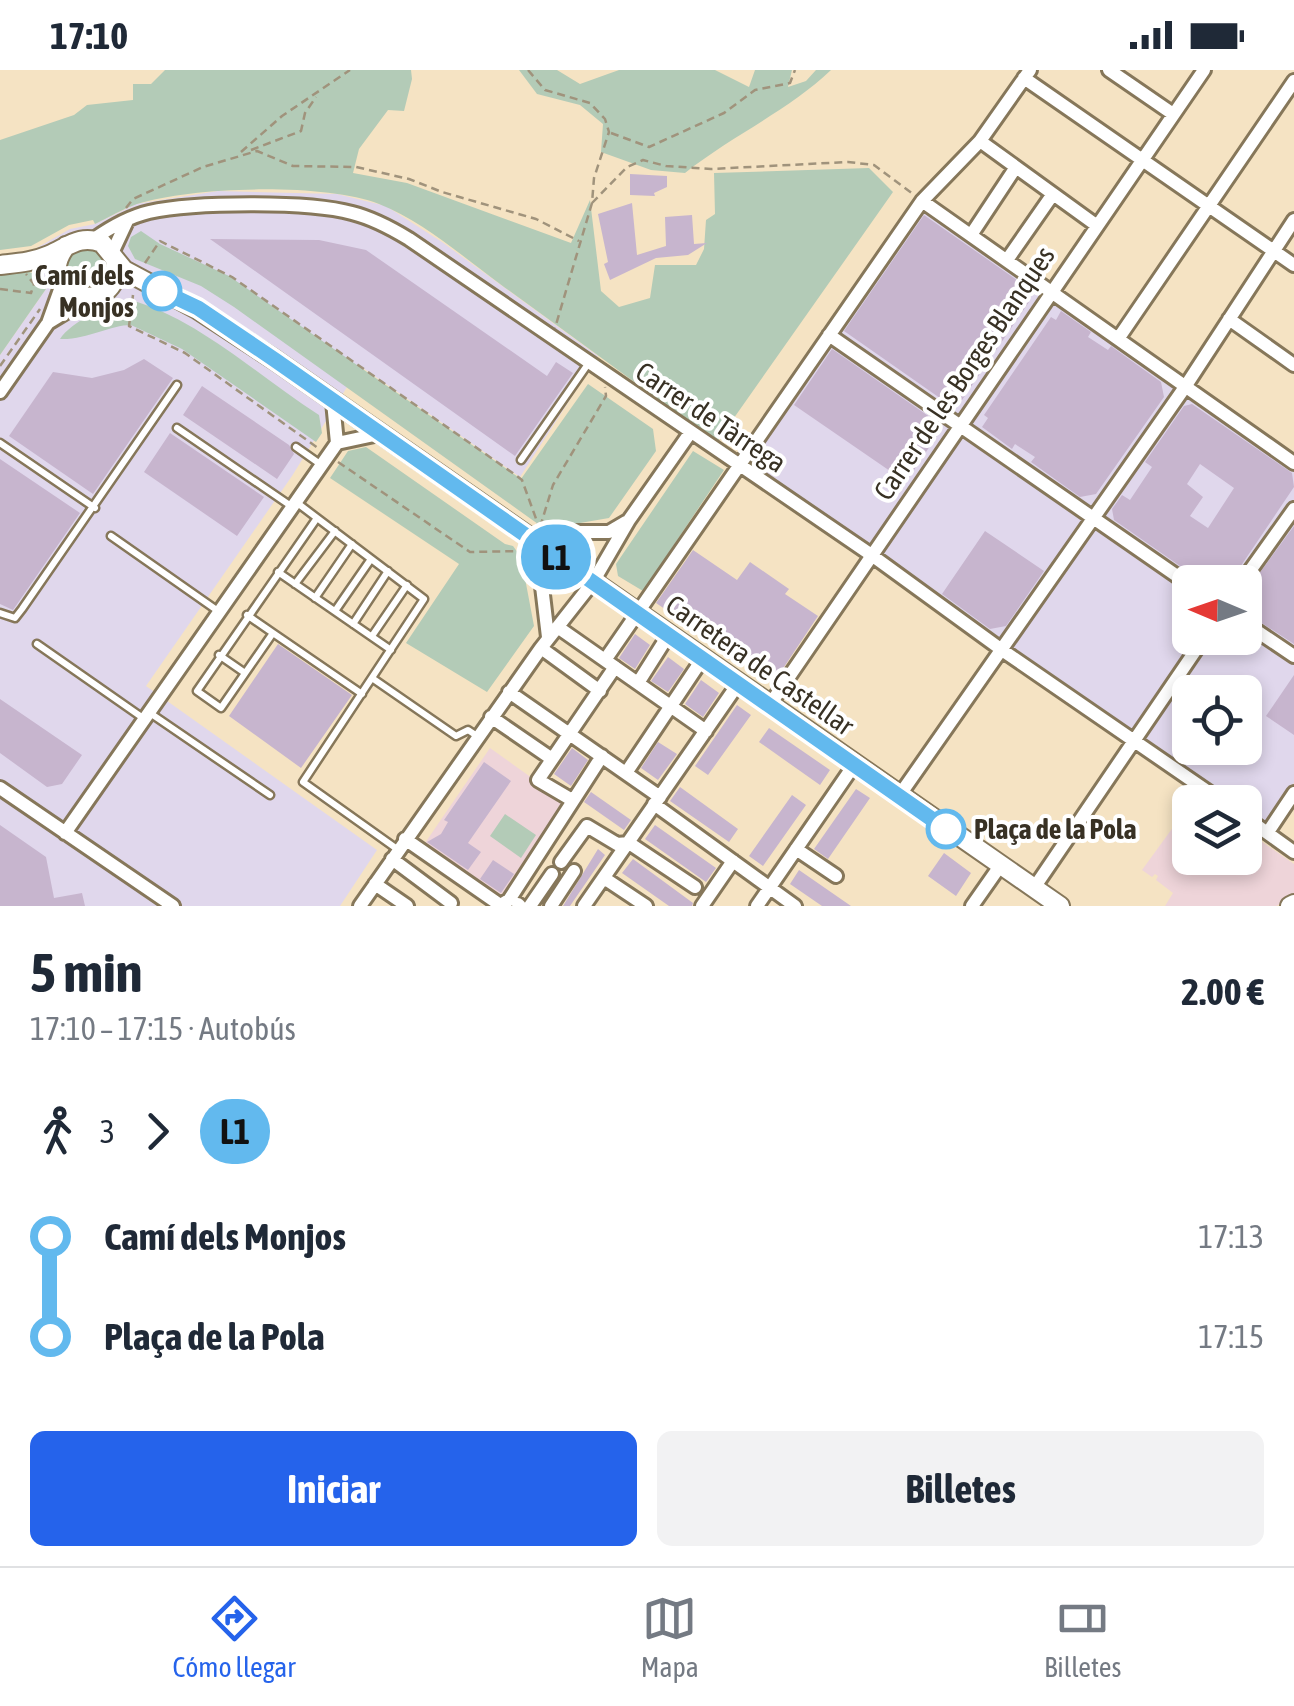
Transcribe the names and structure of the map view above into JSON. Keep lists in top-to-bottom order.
{
  "streets": {
    "street": ["Carrer de les Borges Blanques", "Carrer de Tàrrega", "Carretera de Castellar"]
  },
  "crossings": [
    ["Carrer de les Borges Blanques", "Carrer de Tàrrega"],
    ["Carrer de les Borges Blanques", "Carretera de Castellar"],
    ["Carrer de Tàrrega", "Carretera de Castellar"]
  ],
  "places": ["Camí dels Monjos", "Plaça de la Pola"],
  "lines": ["bus line L1"],
  "north": "left",
  "page": {
    "status": "17:10",
    "on_map": "L1",
    "heading": ["5 min", "17:10 – 17:15 · Autobús", "2.00 €"],
    "legs": ["3", "L1"],
    "list": [
      {
        "name": "Camí dels Monjos",
        "value": "17:13"
      },
      {
        "name": "Plaça de la Pola",
        "value": "17:15"
      }
    ],
    "buttons": ["Iniciar", "Billetes"],
    "tabs": ["Cómo llegar", "Mapa", "Billetes"]
  }
}
